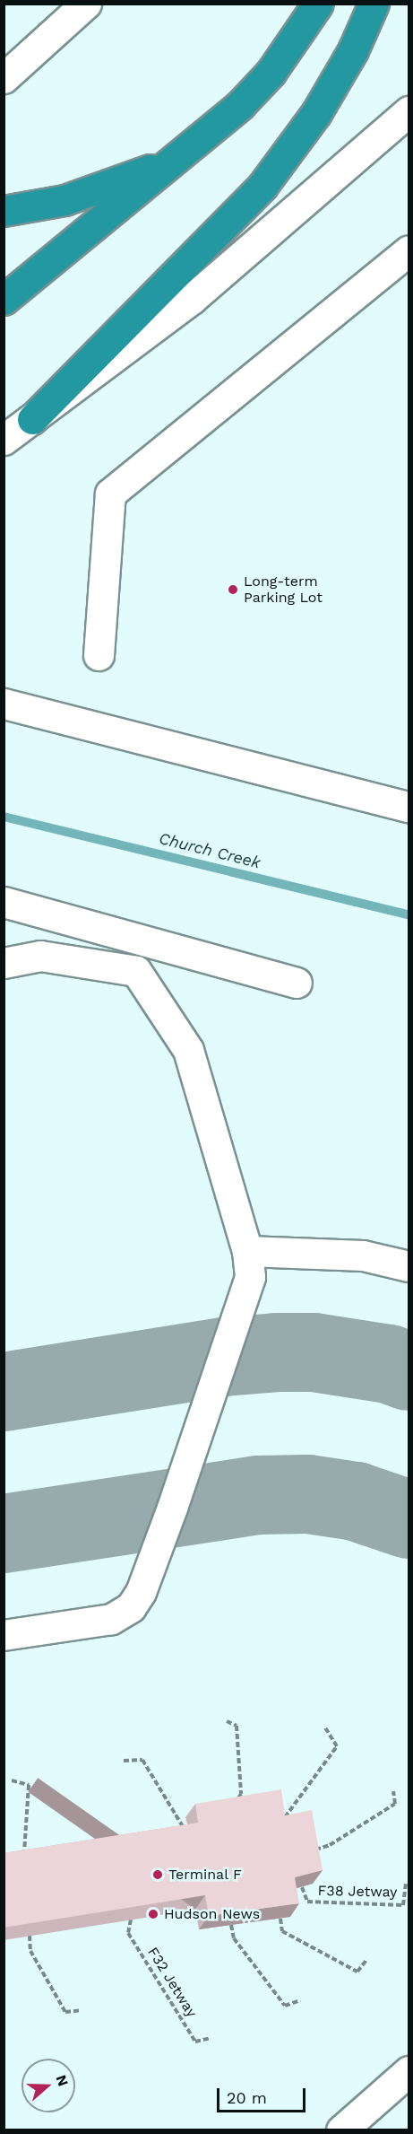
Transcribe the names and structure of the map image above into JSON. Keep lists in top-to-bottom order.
{
  "streets": {
    "path": ["F38 Jetway", "F32 Jetway"]
  },
  "water": ["Church Creek"],
  "places": ["Long-term Parking Lot", "Terminal F", "Hudson News"],
  "scale_bar": "20 m",
  "north": "right"
}
